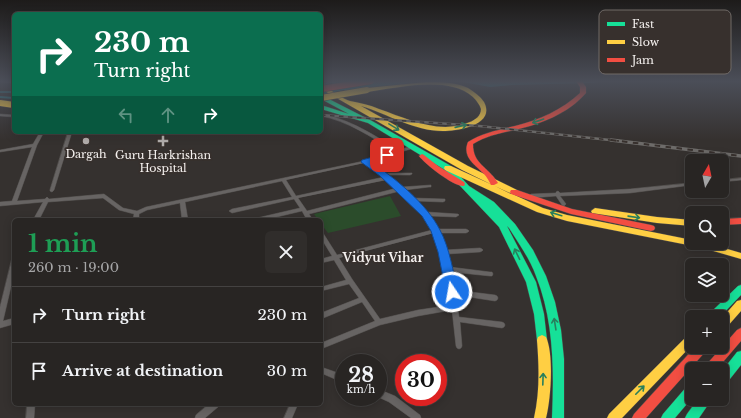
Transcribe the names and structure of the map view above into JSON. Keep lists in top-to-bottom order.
{
  "districts": ["Vidyut Vihar"],
  "places": {
    "other": ["Dargah"],
    "health": ["Guru Harkrishan Hospital"]
  },
  "legend": ["Fast", "Slow", "Jam"],
  "north": "top",
  "page": {
    "turn": ["230 m", "Turn right"],
    "map_buttons": ["+", "−"],
    "heading": ["1 min", "260 m · 19:00"],
    "list": [
      {
        "name": "Turn right",
        "value": "230 m"
      },
      {
        "name": "Arrive at destination",
        "value": "30 m"
      }
    ],
    "speed": "28 km/h",
    "limit": "30"
  }
}
